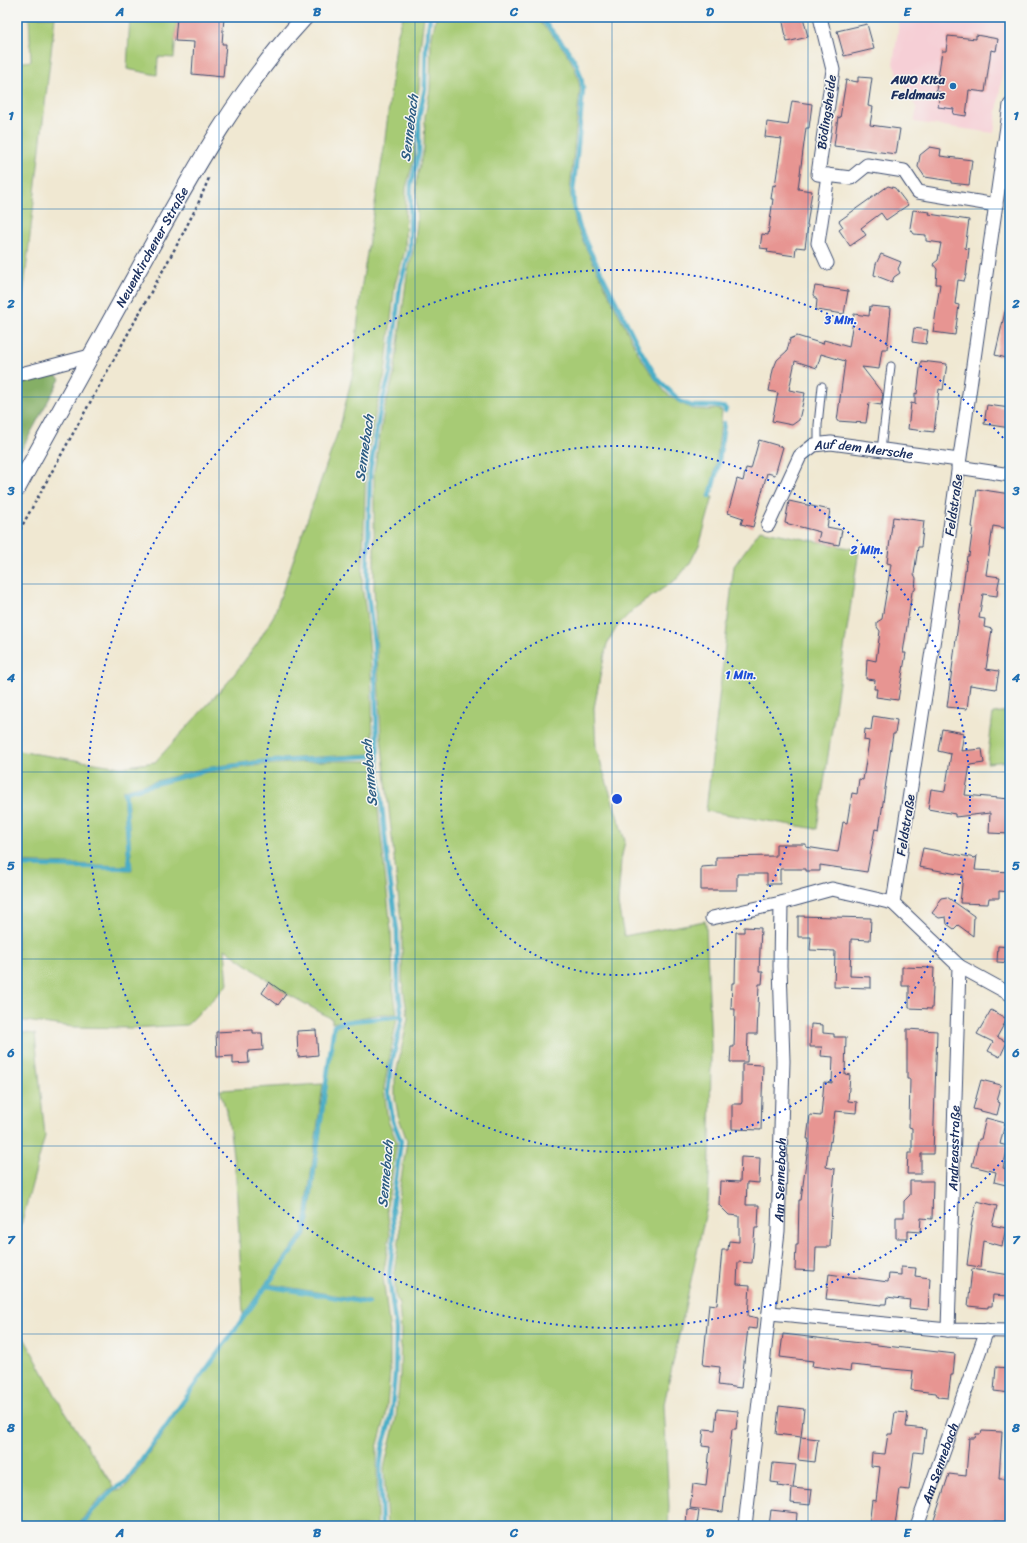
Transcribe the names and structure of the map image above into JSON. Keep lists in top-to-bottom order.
{
  "streets": {
    "street": [
      "Bödingsheide",
      "Neuenkirchener Straße",
      "Auf dem Mersche",
      "Feldstraße",
      "Andreasstraße",
      "Am Sennebach"
    ]
  },
  "crossings": [
    ["Auf dem Mersche", "Feldstraße"]
  ],
  "water": ["Sennebach"],
  "places": ["AWO Kita Feldmaus"],
  "grid": {
    "columns": [
      "A",
      "B",
      "C",
      "D",
      "E"
    ],
    "rows": [
      "1",
      "2",
      "3",
      "4",
      "5",
      "6",
      "7",
      "8"
    ]
  },
  "rings": ["3 Min.", "2 Min.", "1 Min."]
}
